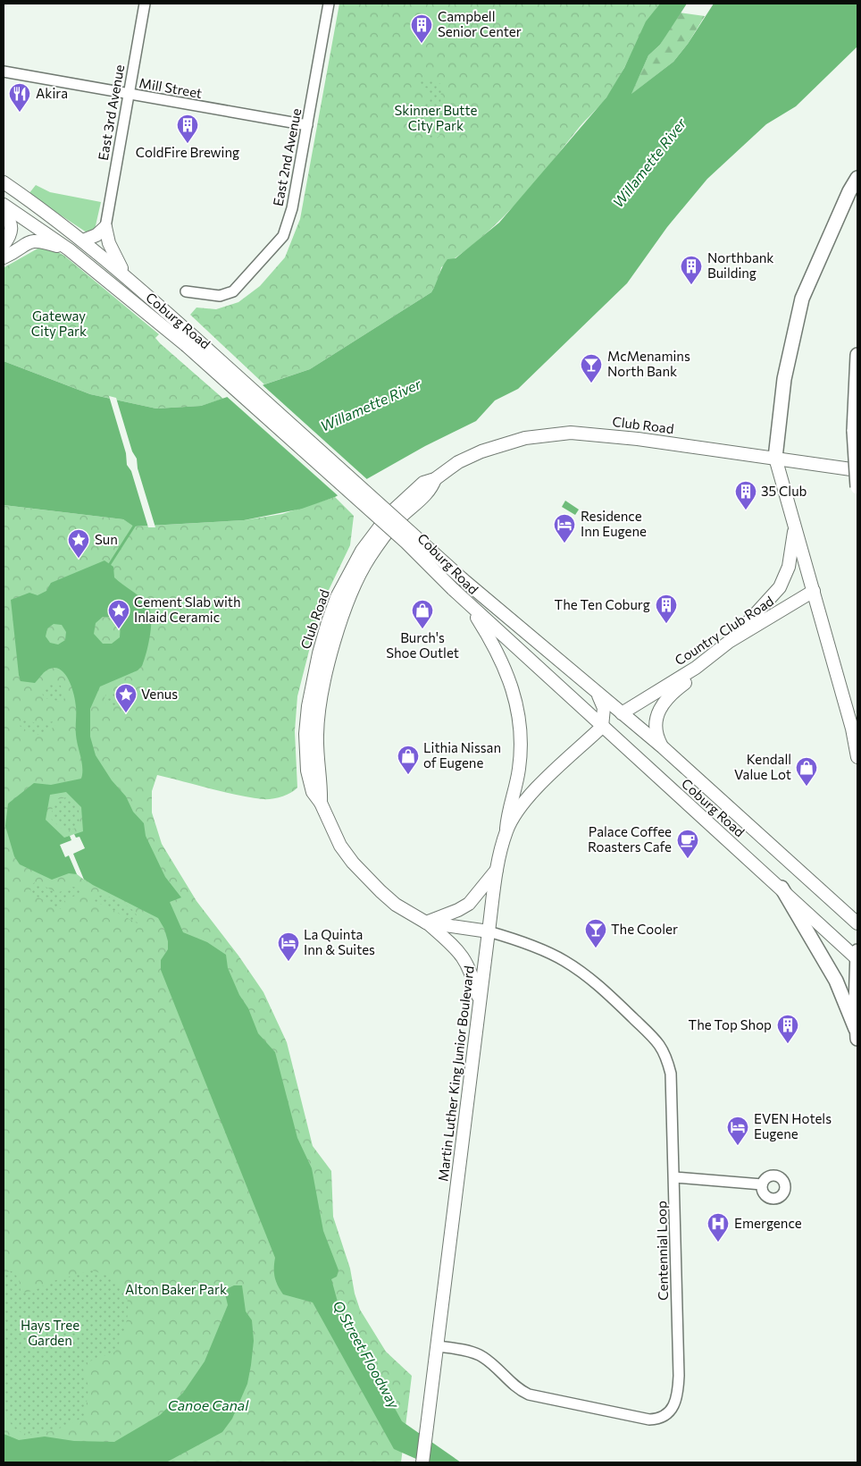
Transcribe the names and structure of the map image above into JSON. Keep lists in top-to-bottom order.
{
  "streets": {
    "main road": [
      "Coburg Road",
      "Club Road",
      "Country Club Road",
      "Martin Luther King Junior Boulevard"
    ],
    "street": [
      "Mill Street",
      "East 3rd Avenue",
      "East 2nd Avenue",
      "Centennial Loop"
    ]
  },
  "crossings": [
    ["Mill Street", "East 3rd Avenue"],
    ["Mill Street", "East 2nd Avenue"],
    ["Coburg Road", "Country Club Road"],
    ["Coburg Road", "Martin Luther King Junior Boulevard"],
    ["Club Road", "Martin Luther King Junior Boulevard"],
    ["Club Road", "Centennial Loop"],
    ["Martin Luther King Junior Boulevard", "Centennial Loop"]
  ],
  "water": ["Willamette River", "Q Street Floodway", "Canoe Canal"],
  "parks": [
    "Skinner Butte City Park",
    "Gateway City Park",
    "Alton Baker Park",
    "Hays Tree Garden"
  ],
  "places": {
    "building": [
      "Campbell Senior Center",
      "ColdFire Brewing",
      "Northbank Building",
      "35 Club",
      "The Ten Coburg",
      "The Top Shop"
    ],
    "restaurant": ["Akira"],
    "bar": ["McMenamins North Bank", "The Cooler"],
    "hotel": ["Residence Inn Eugene", "La Quinta Inn & Suites", "EVEN Hotels Eugene"],
    "place": ["Sun", "Cement Slab with Inlaid Ceramic", "Venus"],
    "shop": ["Burch's Shoe Outlet", "Lithia Nissan of Eugene", "Kendall Value Lot"],
    "cafe": ["Palace Coffee Roasters Cafe"],
    "hospital": ["Emergence"]
  }
}
